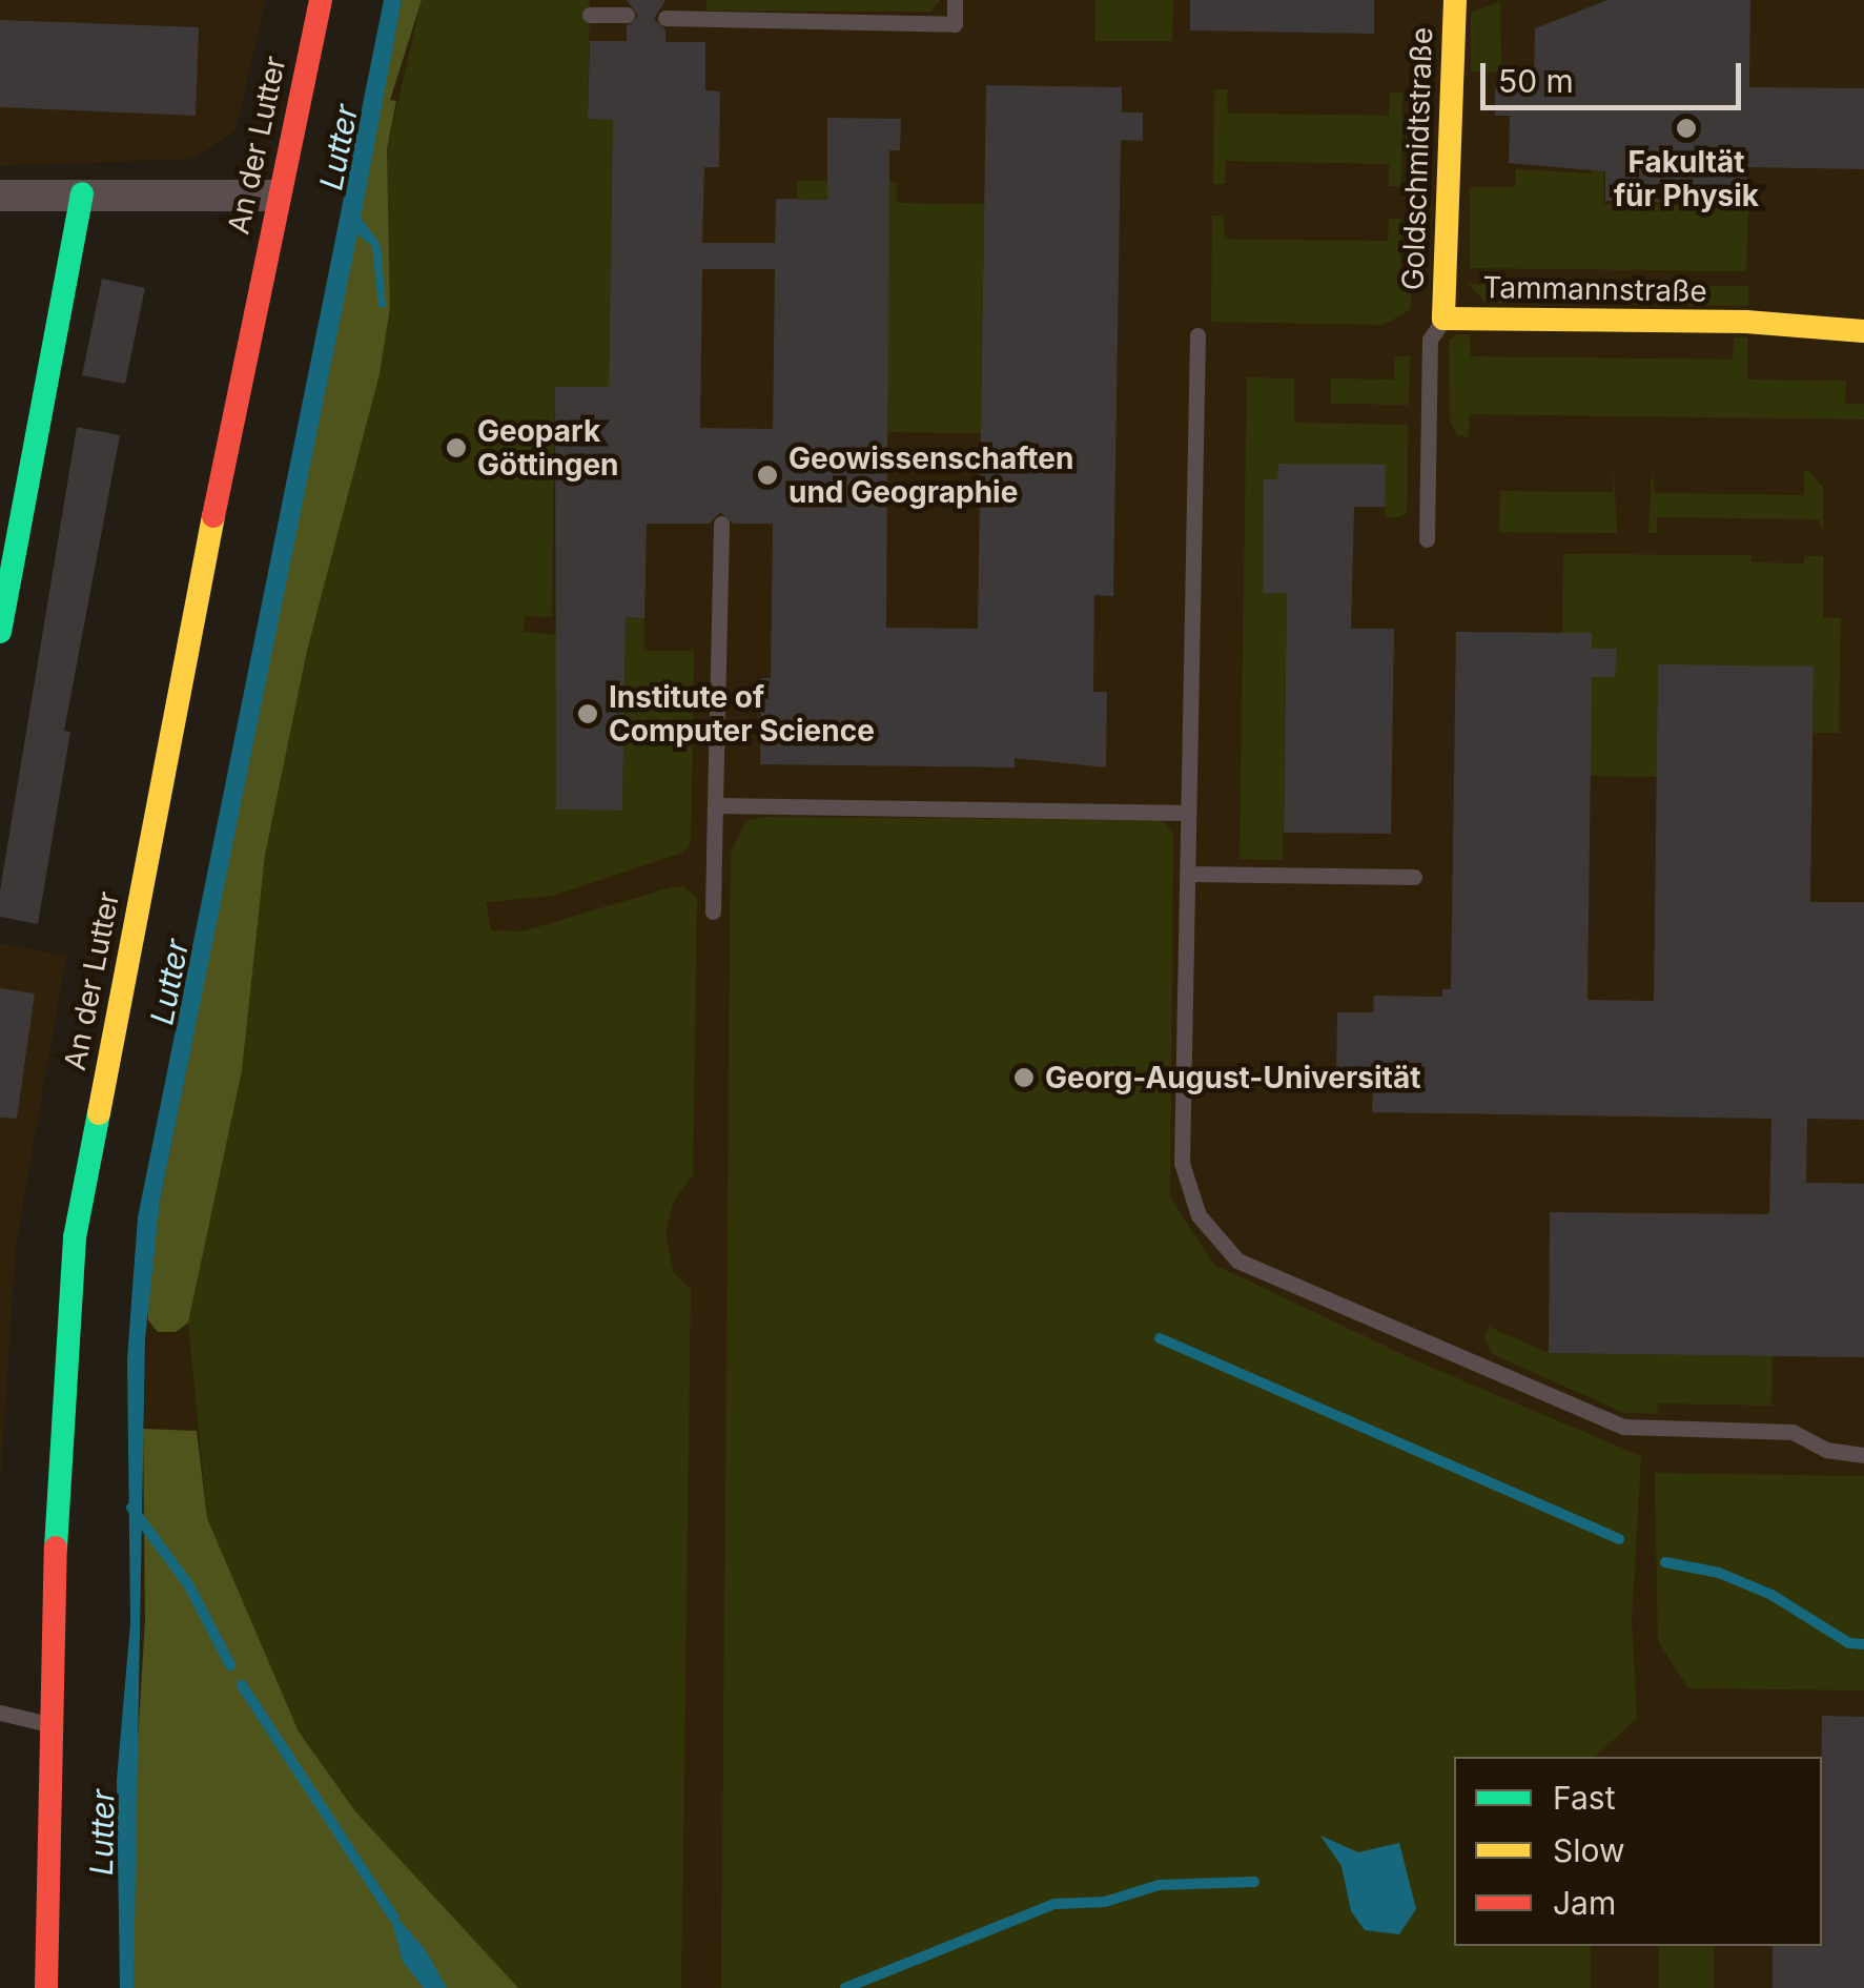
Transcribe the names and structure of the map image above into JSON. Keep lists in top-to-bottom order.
{
  "streets": {
    "main road": ["An der Lutter", "Goldschmidtstraße", "Tammannstraße"]
  },
  "crossings": [
    ["Goldschmidtstraße", "Tammannstraße"]
  ],
  "water": ["Lutter"],
  "places": [
    "Fakultät für Physik",
    "Geopark Göttingen",
    "Geowissenschaften und Geographie",
    "Institute of Computer Science",
    "Georg-August-Universität"
  ],
  "legend": ["Fast", "Slow", "Jam"],
  "scale_bar": "50 m"
}
